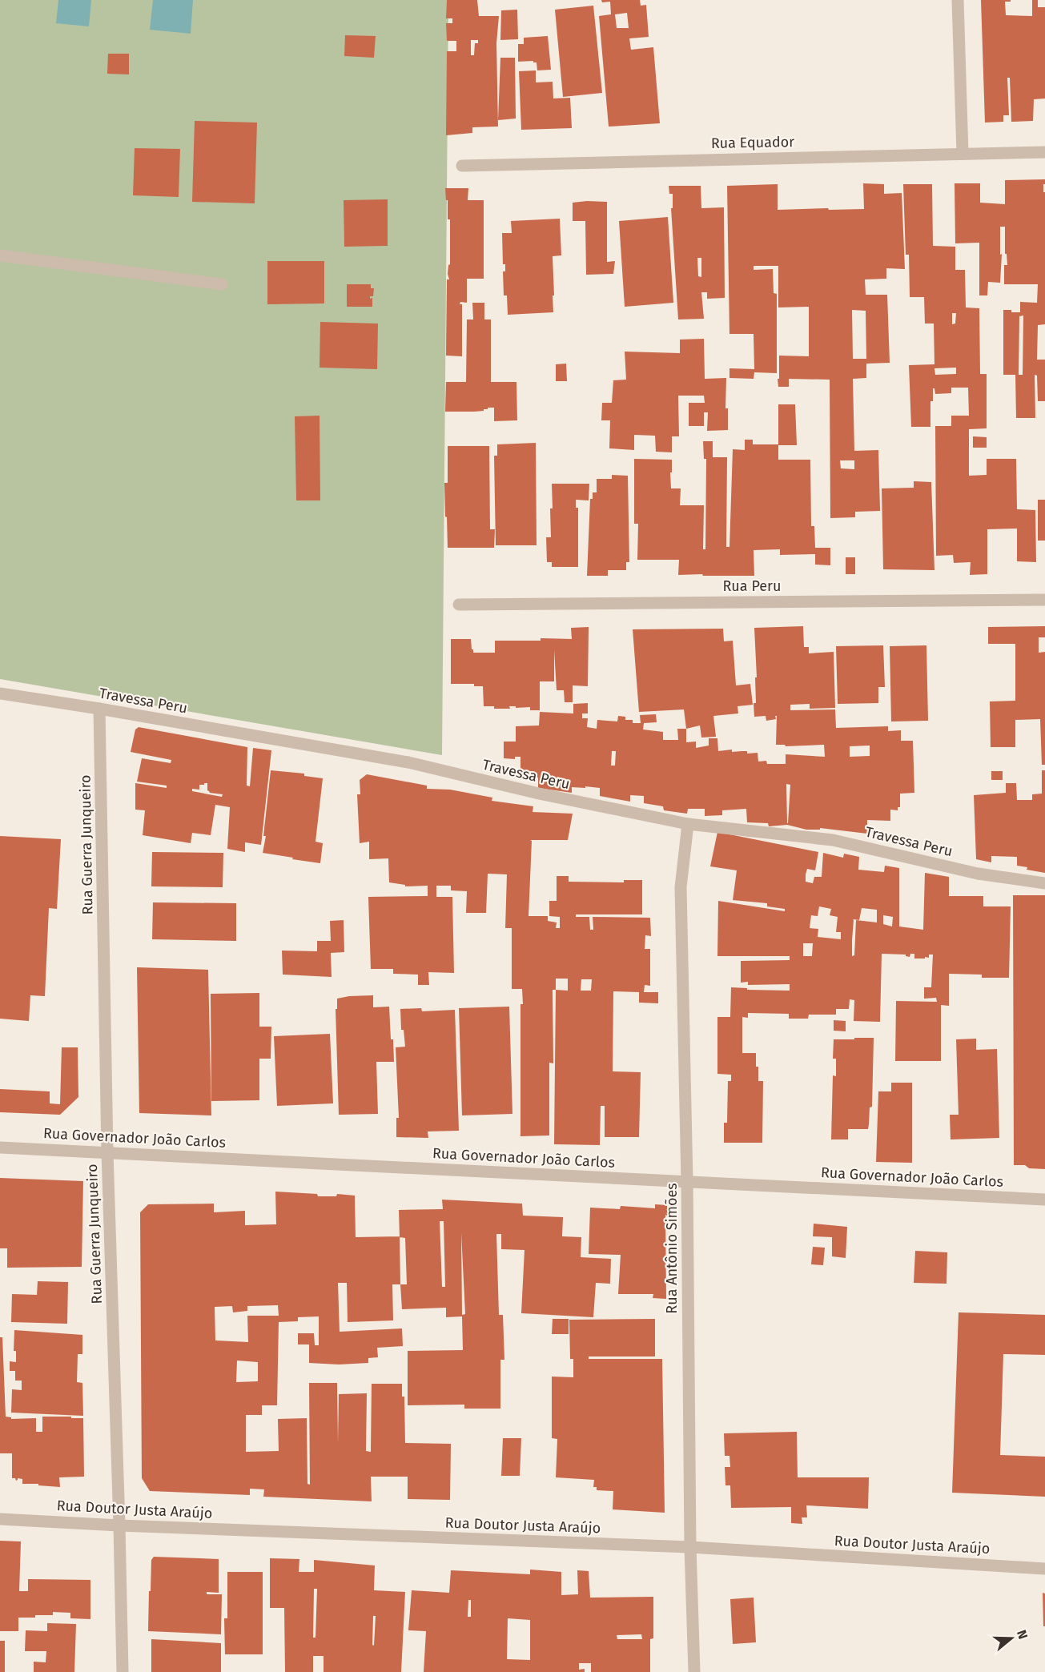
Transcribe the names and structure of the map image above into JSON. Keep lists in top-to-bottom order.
{
  "streets": {
    "street": [
      "Rua Equador",
      "Rua Peru",
      "Travessa Peru",
      "Rua Guerra Junqueiro",
      "Rua Governador João Carlos",
      "Rua Antônio Simões",
      "Rua Doutor Justa Araújo"
    ]
  },
  "crossings": [
    ["Travessa Peru", "Rua Guerra Junqueiro"],
    ["Travessa Peru", "Rua Antônio Simões"],
    ["Rua Guerra Junqueiro", "Rua Governador João Carlos"],
    ["Rua Guerra Junqueiro", "Rua Doutor Justa Araújo"],
    ["Rua Governador João Carlos", "Rua Antônio Simões"],
    ["Rua Antônio Simões", "Rua Doutor Justa Araújo"]
  ],
  "north": "right"
}
